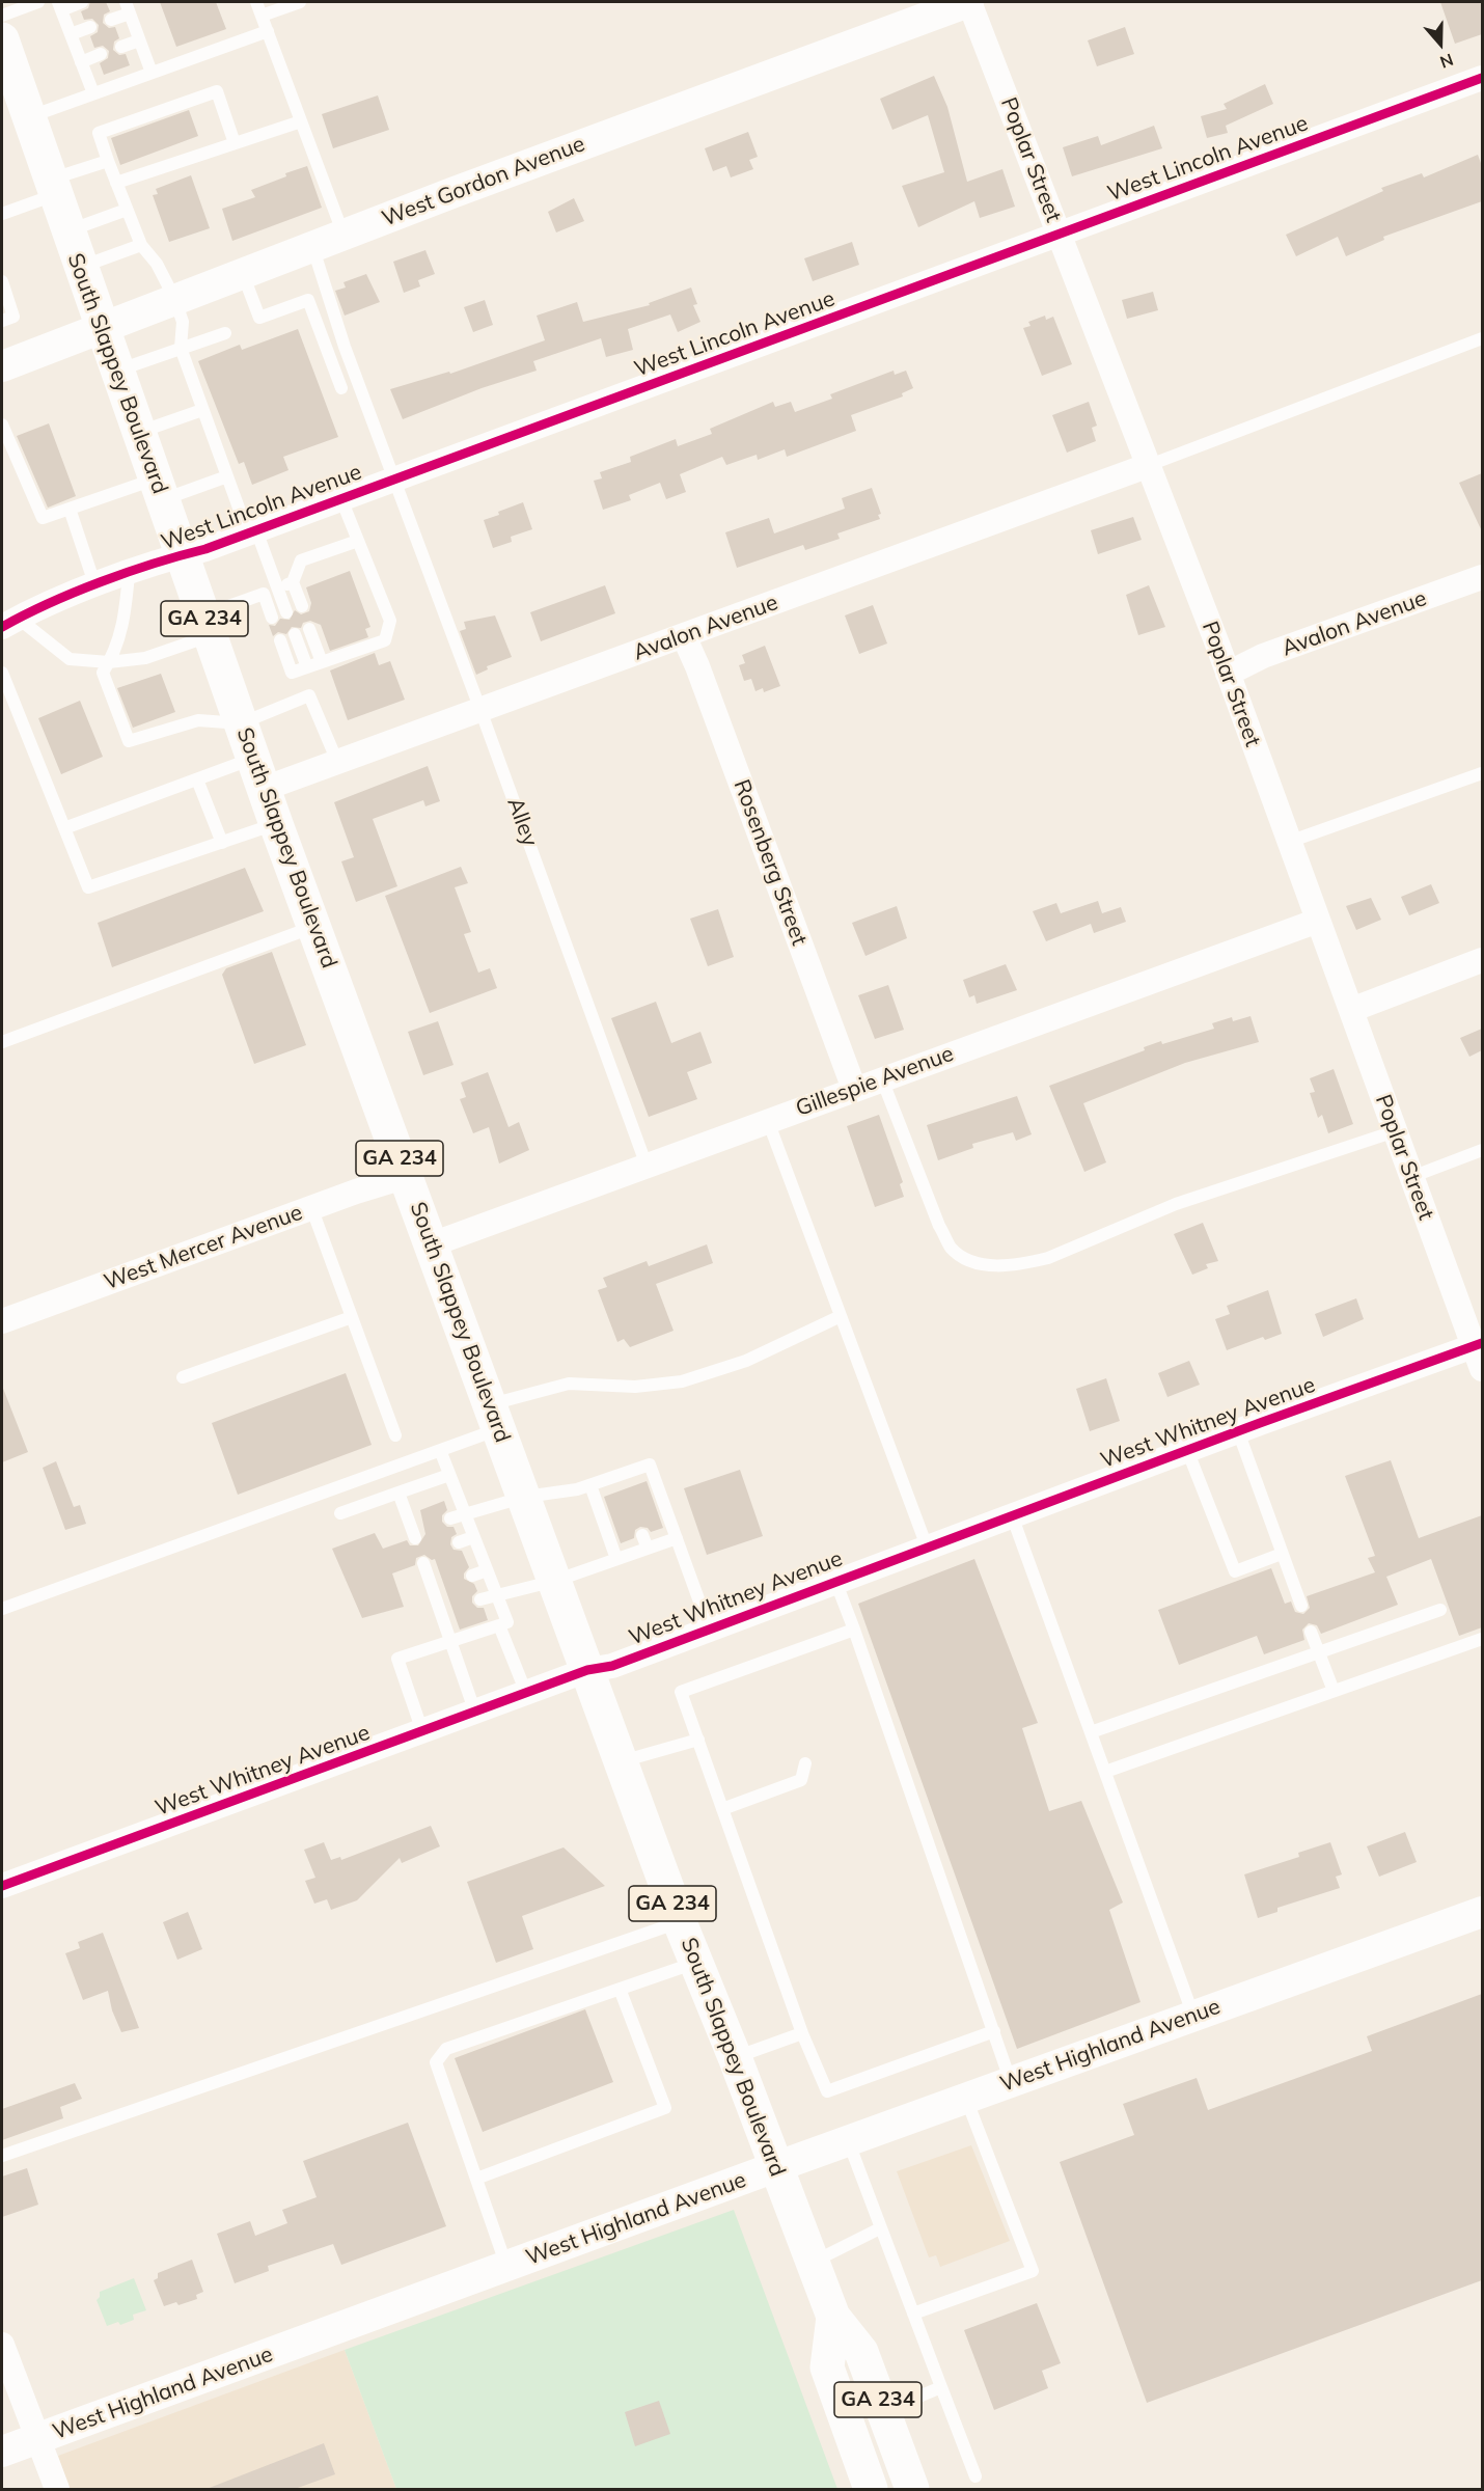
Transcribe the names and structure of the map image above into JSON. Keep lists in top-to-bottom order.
{
  "streets": {
    "main road": ["South Slappey Boulevard", "GA 234"],
    "street": [
      "West Lincoln Avenue",
      "Poplar Street",
      "West Gordon Avenue",
      "Avalon Avenue",
      "Rosenberg Street",
      "Gillespie Avenue",
      "West Mercer Avenue",
      "West Whitney Avenue",
      "West Highland Avenue"
    ],
    "lane": ["Alley"]
  },
  "crossings": [
    ["West Lincoln Avenue", "Poplar Street"],
    ["West Lincoln Avenue", "South Slappey Boulevard"],
    ["West Lincoln Avenue", "Alley"],
    ["Poplar Street", "West Gordon Avenue"],
    ["Poplar Street", "Avalon Avenue"],
    ["Poplar Street", "Gillespie Avenue"],
    ["Poplar Street", "West Whitney Avenue"],
    ["West Gordon Avenue", "South Slappey Boulevard"],
    ["West Gordon Avenue", "Alley"],
    ["South Slappey Boulevard", "Avalon Avenue"],
    ["South Slappey Boulevard", "Gillespie Avenue"],
    ["South Slappey Boulevard", "West Mercer Avenue"],
    ["South Slappey Boulevard", "West Whitney Avenue"],
    ["South Slappey Boulevard", "West Highland Avenue"],
    ["Avalon Avenue", "Alley"],
    ["Avalon Avenue", "Rosenberg Street"],
    ["Alley", "Gillespie Avenue"],
    ["Rosenberg Street", "Gillespie Avenue"]
  ],
  "north": "bottom"
}
